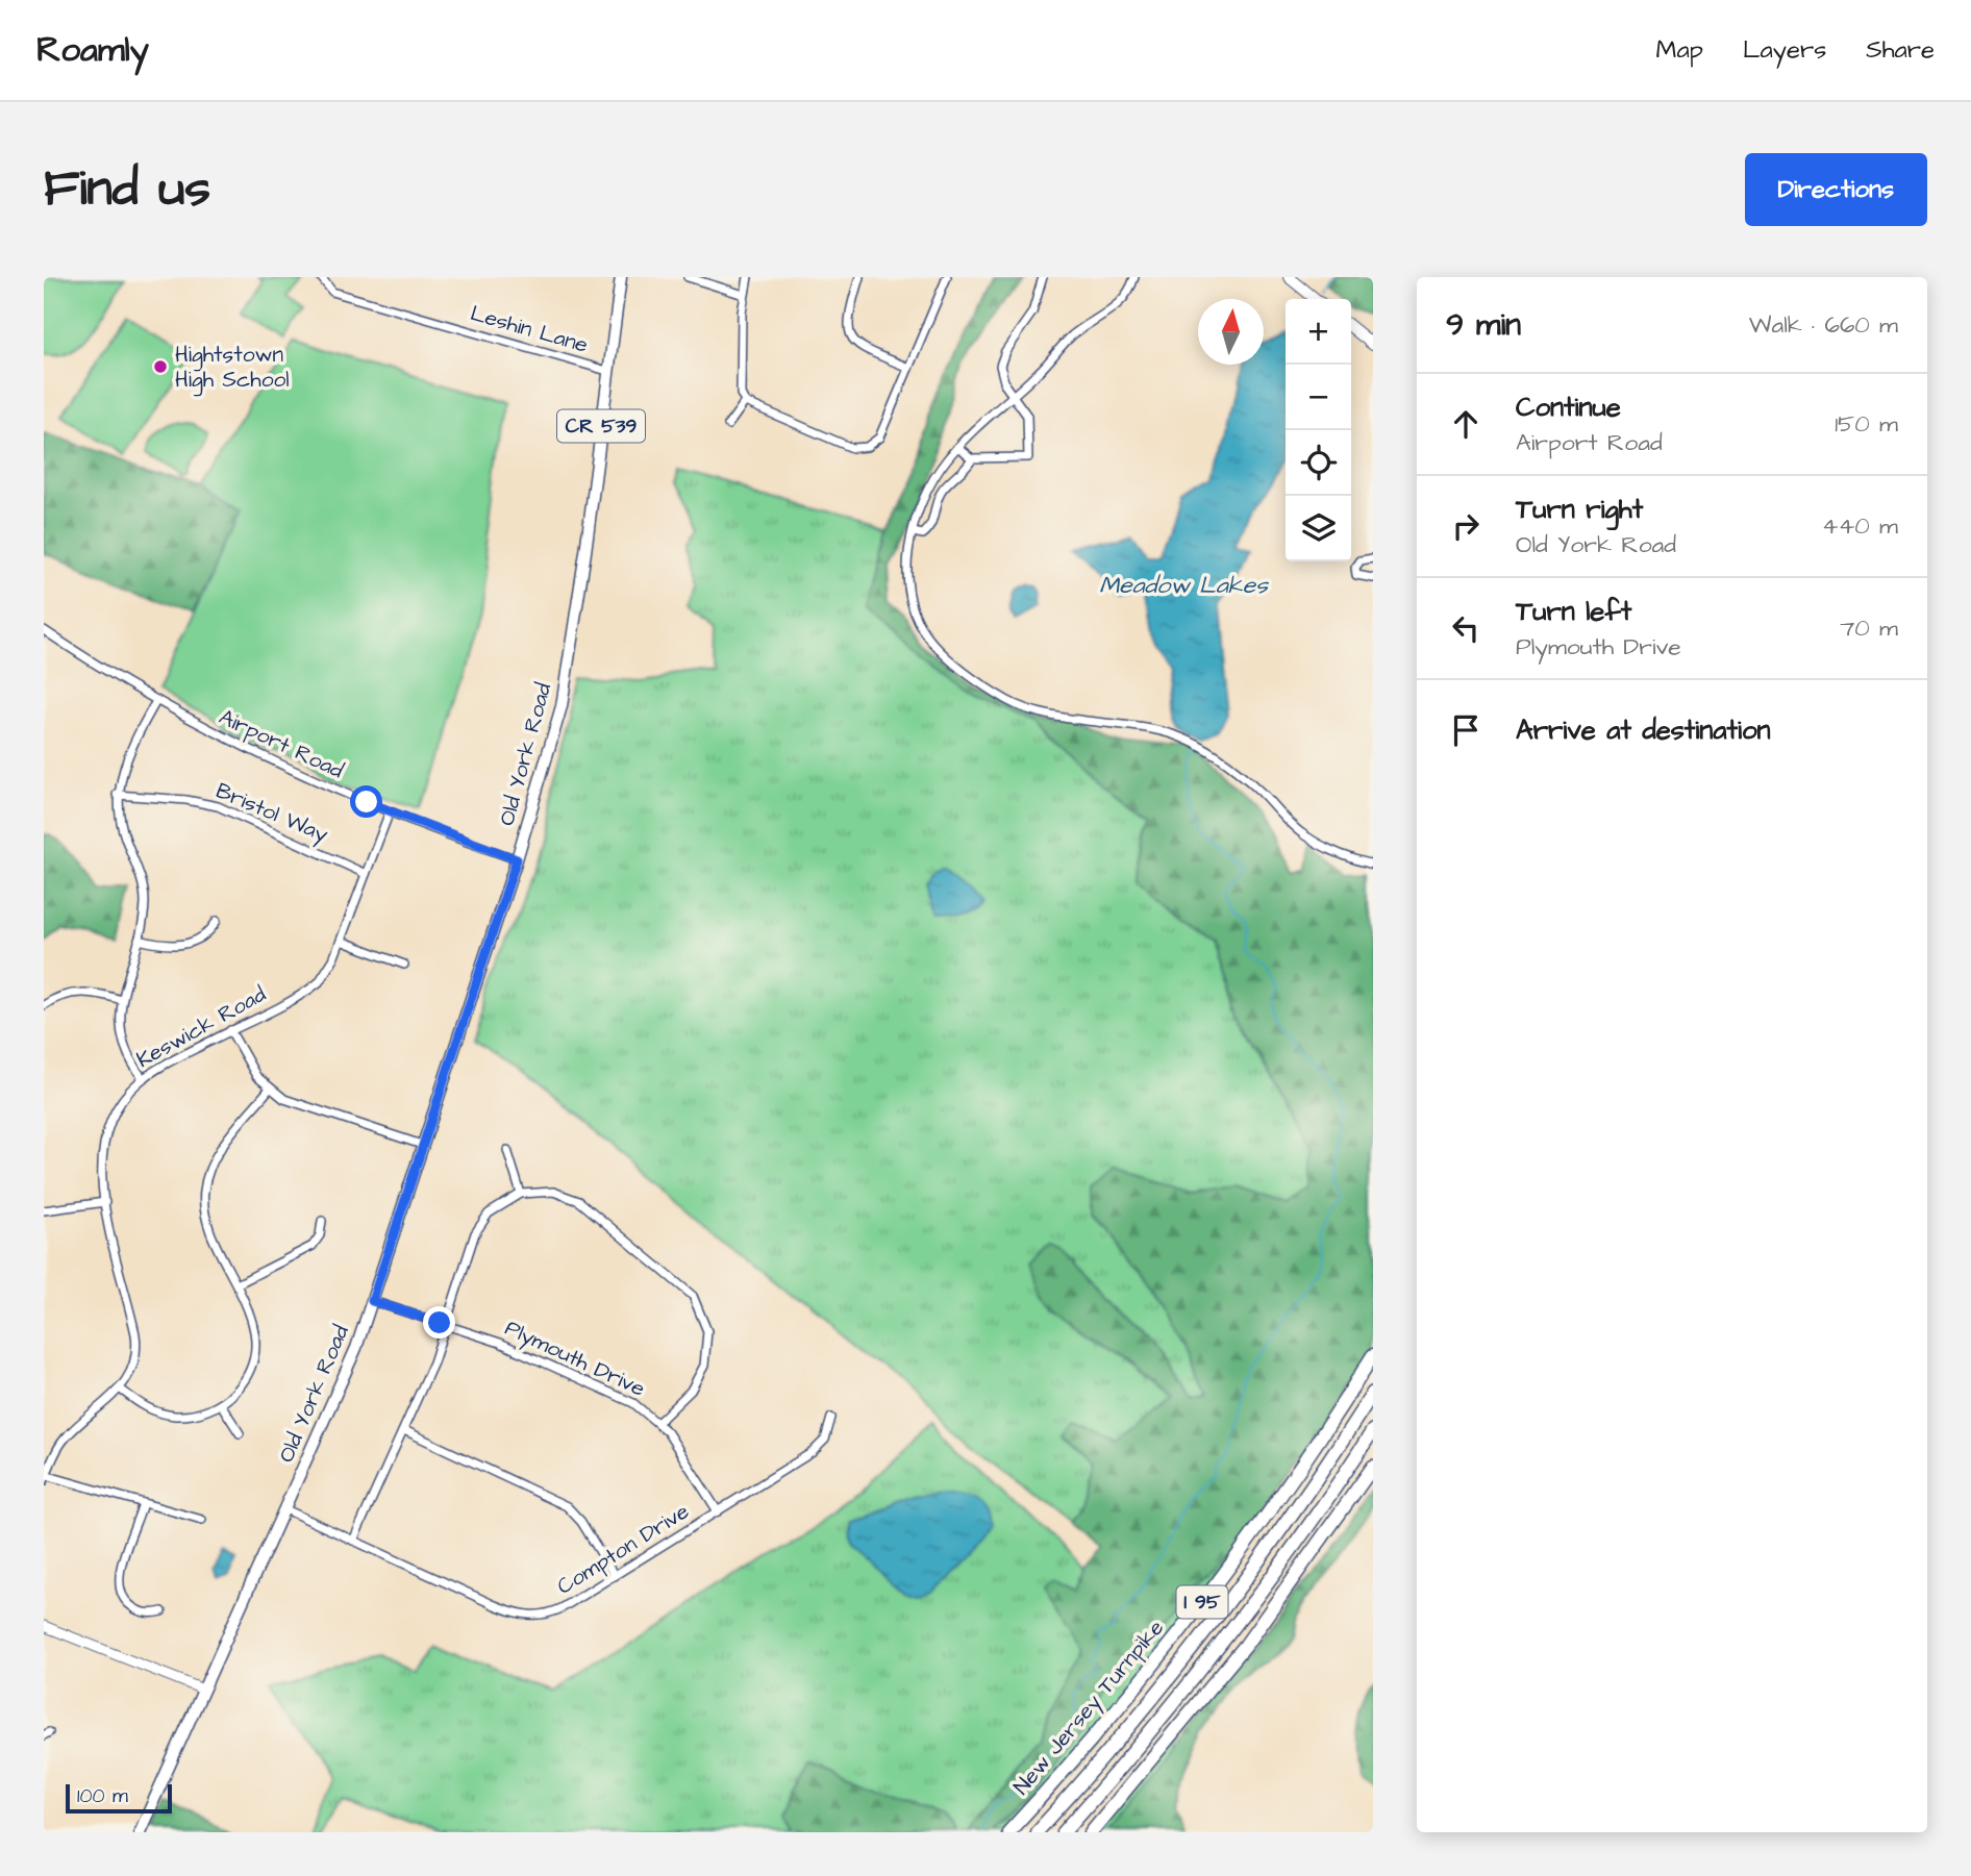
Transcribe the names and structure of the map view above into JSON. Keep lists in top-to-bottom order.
{
  "streets": {
    "highway": ["I 95", "New Jersey Turnpike"],
    "main road": ["CR 539", "Old York Road"],
    "street": [
      "Leshin Lane",
      "Airport Road",
      "Bristol Way",
      "Keswick Road",
      "Plymouth Drive",
      "Compton Drive"
    ]
  },
  "crossings": [
    ["Leshin Lane", "CR 539"],
    ["Leshin Lane", "Old York Road"],
    ["CR 539", "Old York Road"],
    ["Airport Road", "Old York Road"],
    ["Airport Road", "Keswick Road"],
    ["Old York Road", "Plymouth Drive"],
    ["Old York Road", "Compton Drive"],
    ["Bristol Way", "Keswick Road"],
    ["Plymouth Drive", "Compton Drive"]
  ],
  "water": ["Meadow Lakes"],
  "places": ["Hightstown High School"],
  "scale_bar": "100 m",
  "north": "top",
  "page": {
    "header": "Roamly",
    "nav": ["Map", "Layers", "Share"],
    "buttons": "Directions",
    "title": "Find us",
    "heading": ["9 min", "Walk · 660 m"],
    "map_buttons": ["+", "−"],
    "list": [
      ["Continue", "Airport Road", "150 m"],
      ["Turn right", "Old York Road", "440 m"],
      ["Turn left", "Plymouth Drive", "70 m"],
      "Arrive at destination"
    ],
    "scale": "100 m"
  }
}
